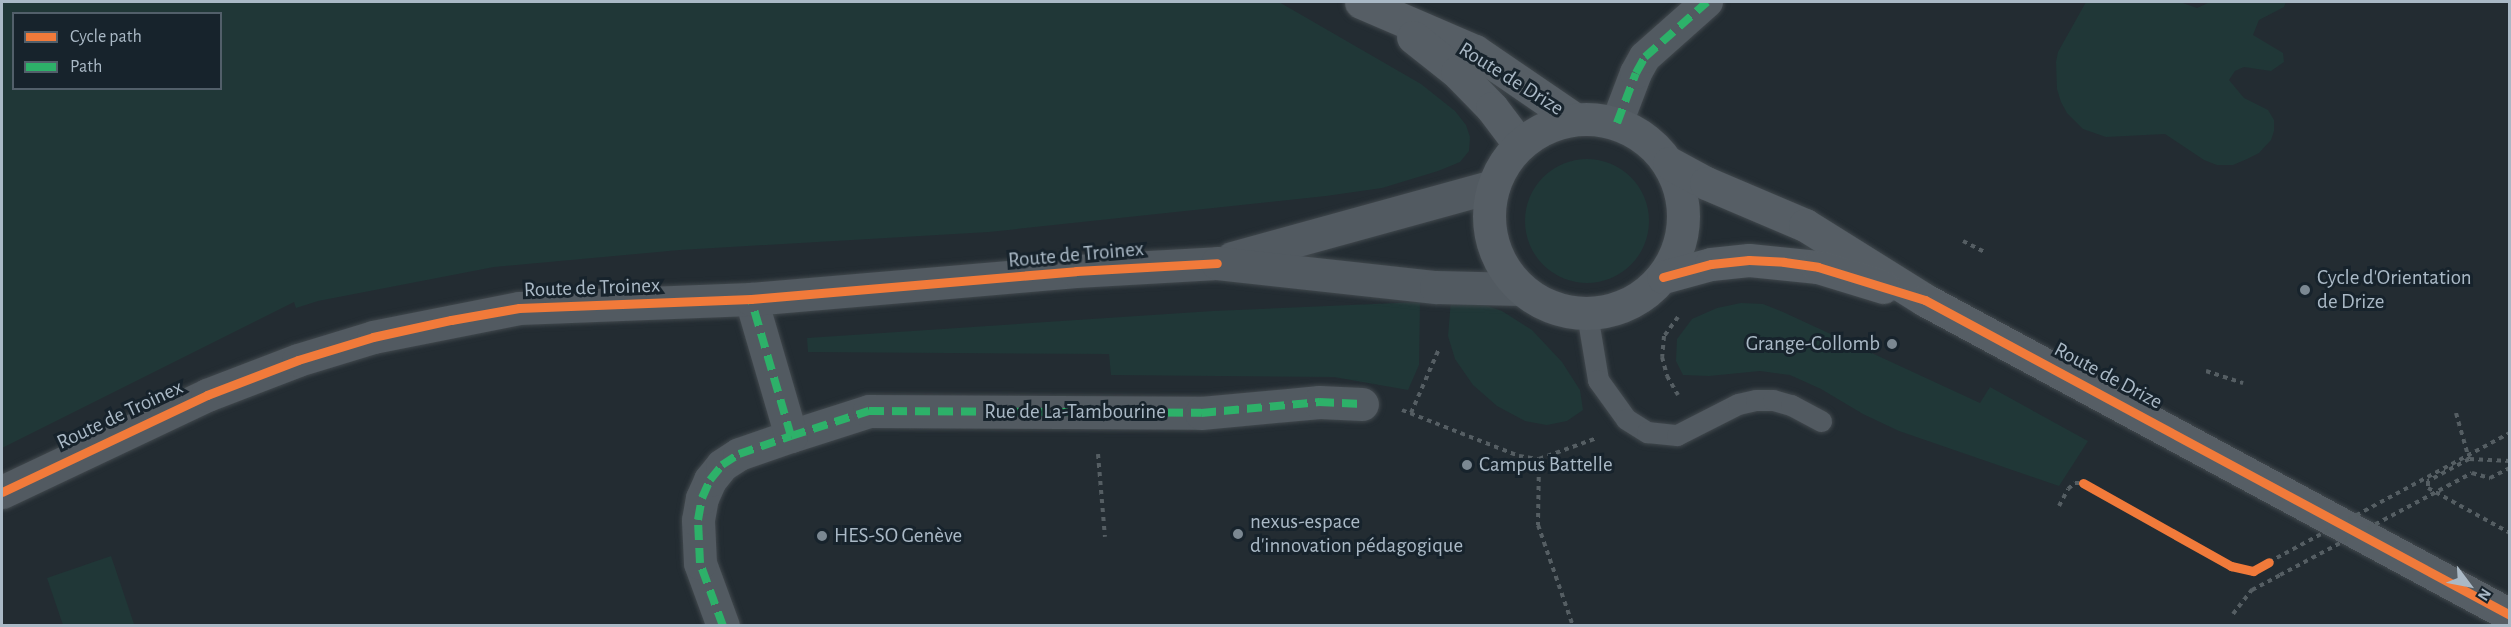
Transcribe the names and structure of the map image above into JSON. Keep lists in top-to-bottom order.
{
  "streets": {
    "main road": ["Route de Drize"],
    "street": ["Route de Troinex", "Rue de La-Tambourine"]
  },
  "crossings": [
    ["Route de Drize", "Route de Troinex"]
  ],
  "places": [
    "Cycle d'Orientation de Drize",
    "Grange-Collomb",
    "Campus Battelle",
    "nexus-espace d'innovation pédagogique",
    "HES-SO Genève"
  ],
  "legend": ["Cycle path", "Path"],
  "north": "bottom right"
}
